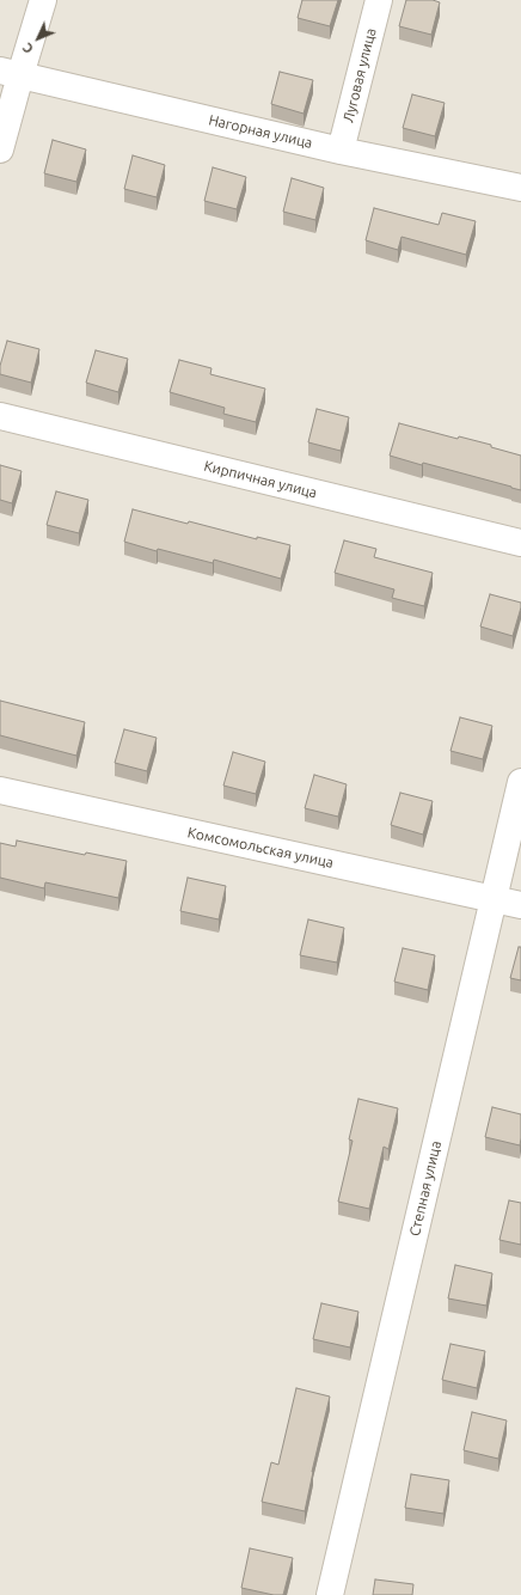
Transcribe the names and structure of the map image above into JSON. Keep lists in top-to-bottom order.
{
  "streets": {
    "street": [
      "Луговая улица",
      "Нагорная улица",
      "Кирпичная улица",
      "Комсомольская улица",
      "Степная улица"
    ]
  },
  "crossings": [
    ["Луговая улица", "Нагорная улица"],
    ["Комсомольская улица", "Степная улица"]
  ],
  "north": "bottom left"
}
